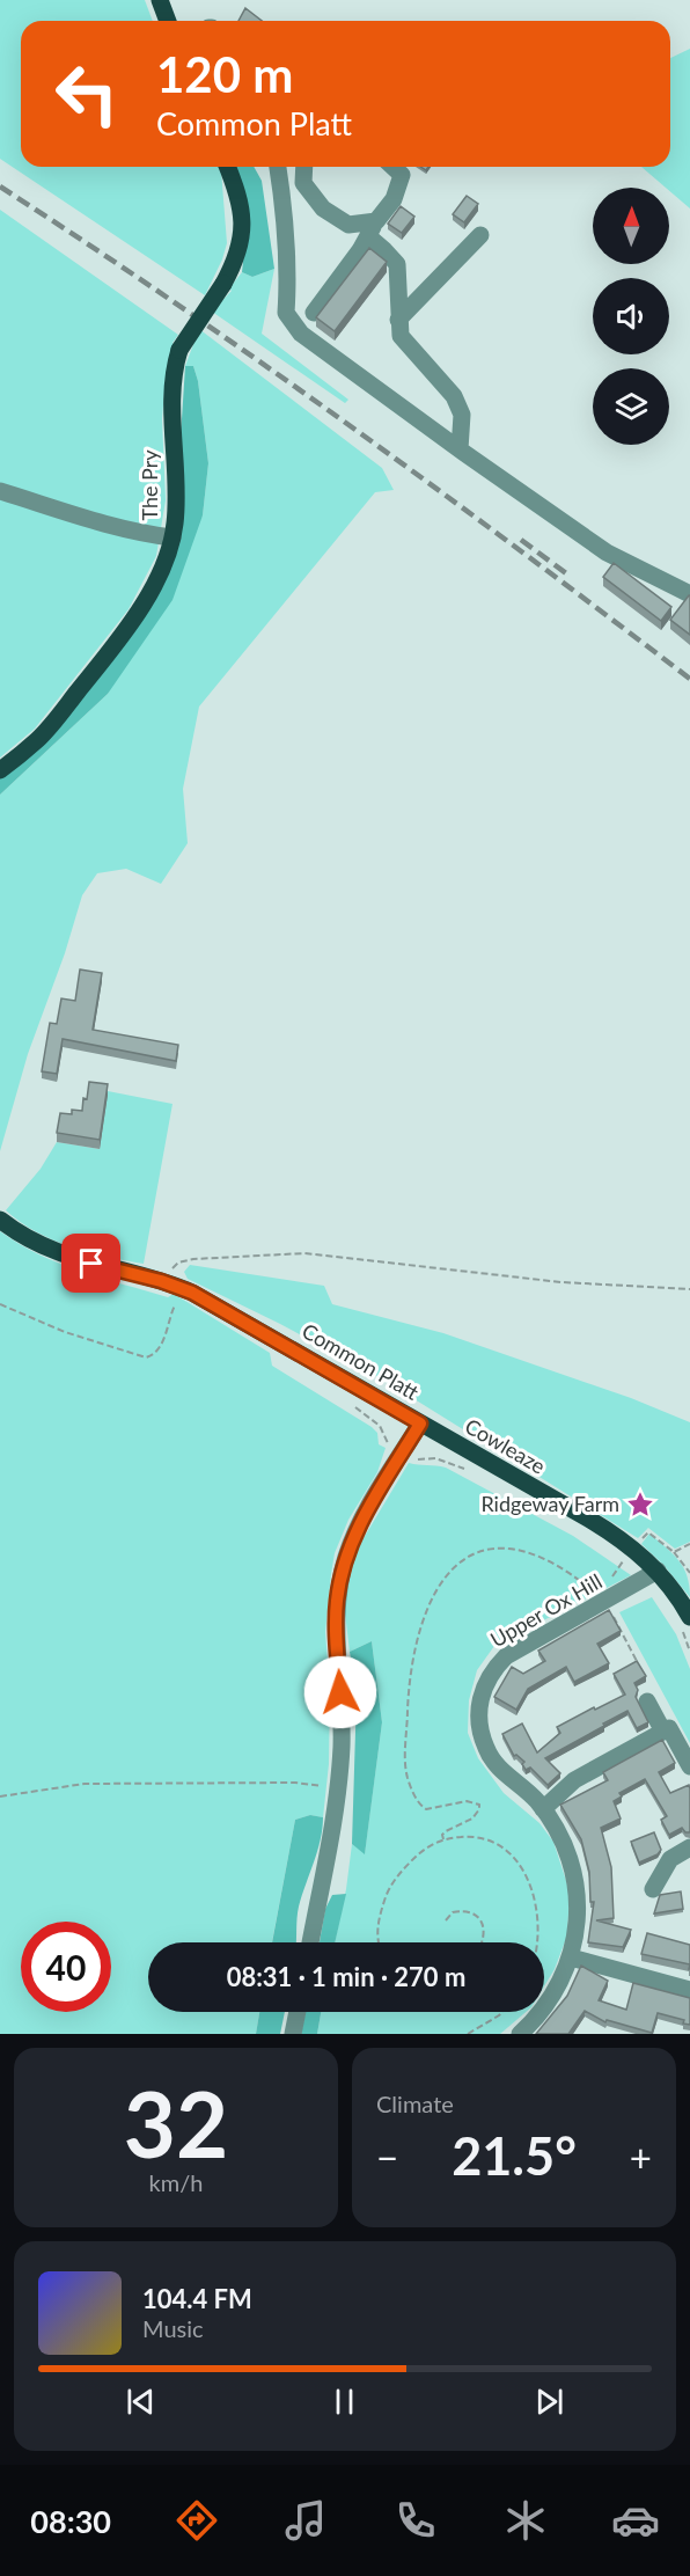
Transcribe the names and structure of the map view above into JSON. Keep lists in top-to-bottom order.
{
  "streets": {
    "main road": ["The Pry", "Common Platt", "Cowleaze"],
    "street": ["Upper Ox Hill"]
  },
  "crossings": [
    ["Common Platt", "Cowleaze"],
    ["Cowleaze", "Upper Ox Hill"]
  ],
  "places": {
    "place": ["Ridgeway Farm"]
  },
  "north": "top",
  "page": {
    "turn": ["120 m", "Common Platt"],
    "limit": "40",
    "trip": "08:31 · 1 min · 270 m",
    "tile": [
      ["32", "km/h"],
      "Climate"
    ],
    "heat": ["−", "21.5°", "+"],
    "song": ["104.4 FM", "Music"],
    "tabs": "08:30"
  }
}
